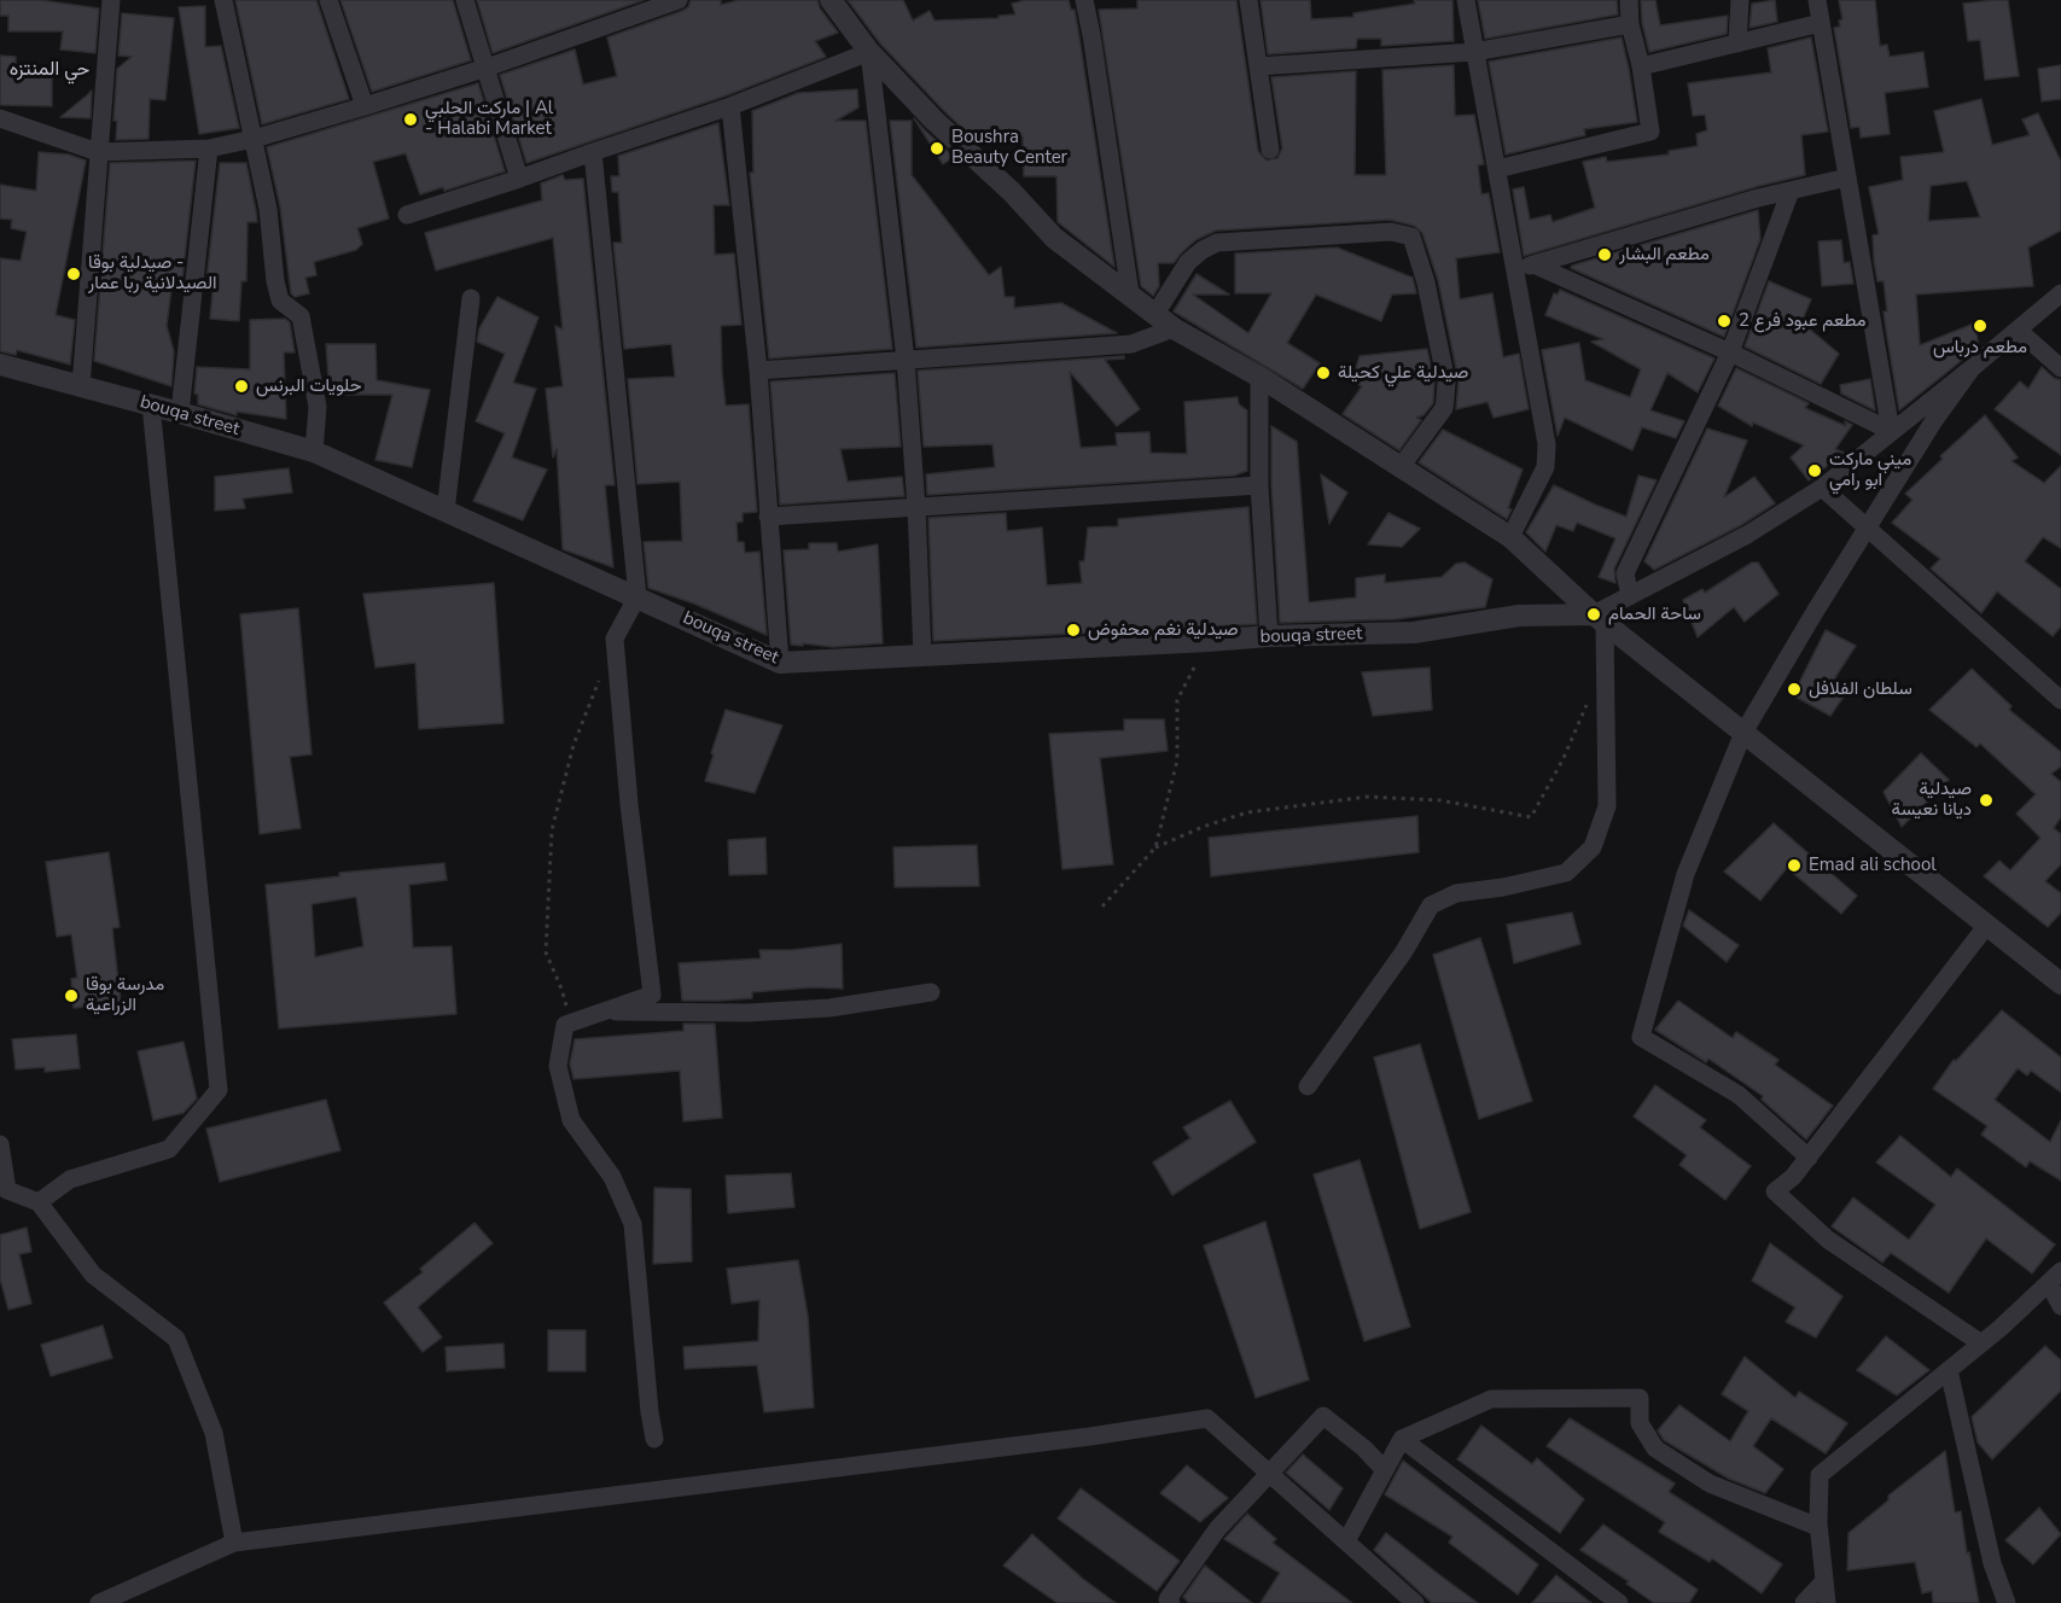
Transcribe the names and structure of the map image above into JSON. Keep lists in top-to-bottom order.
{
  "streets": {
    "street": ["bouqa street"]
  },
  "districts": ["حي المنتزه"],
  "places": [
    "ماركت الحلبي | Al - Halabi Market",
    "Boushra Beauty Center",
    "مطعم البشار",
    "صيدلية بوقا - الصيدلانية ربا عمار",
    "مطعم عبود فرع 2",
    "مطعم درباس",
    "صيدلية علي كحيلة",
    "حلويات البرنس",
    "ميني ماركت ابو رامي",
    "ساحة الحمام",
    "صيدلية نغم محفوض",
    "سلطان الفلافل",
    "صيدلية ديانا نعيسة",
    "Emad ali school",
    "مدرسة بوقا الزراعية"
  ]
}
